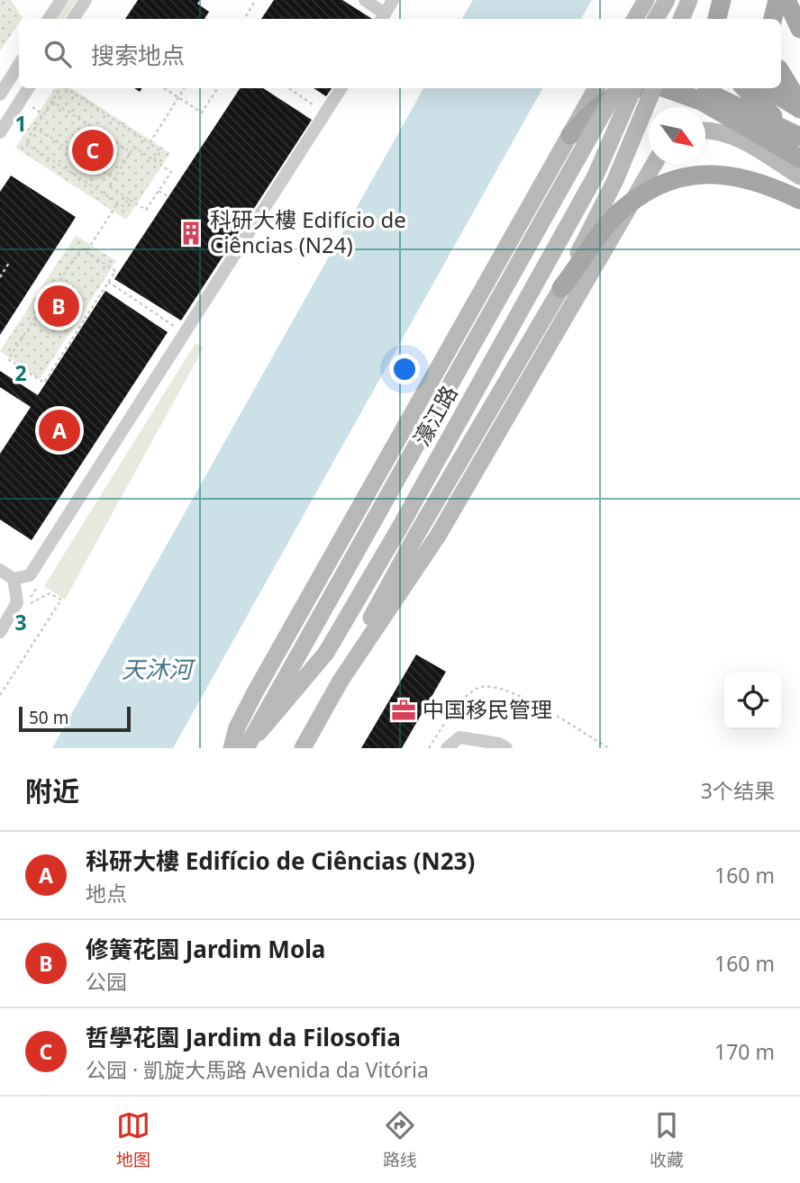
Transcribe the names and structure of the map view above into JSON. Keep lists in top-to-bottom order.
{
  "streets": {
    "main road": ["濠江路"]
  },
  "water": ["天沐河"],
  "places": {
    "building": ["科研大樓 Edifício de Ciências (N24)"],
    "office": ["中国移民管理"]
  },
  "scale_bar": "50 m",
  "north": "bottom right",
  "page": {
    "search": "搜索地点",
    "pins": ["C", "B", "A"],
    "scale": "50 m",
    "heading": ["附近", "3个结果"],
    "list": [
      {
        "mark": "A",
        "name": "科研大樓 Edifício de Ciências (N23)",
        "note": "地点",
        "value": "160 m"
      },
      {
        "mark": "B",
        "name": "修簧花園 Jardim Mola",
        "note": "公园",
        "value": "160 m"
      },
      {
        "mark": "C",
        "name": "哲學花園 Jardim da Filosofia",
        "note": "公园 · 凱旋大馬路 Avenida da Vitória",
        "value": "170 m"
      }
    ],
    "nav": ["地图", "路线", "收藏"]
  },
  "grid": {
    "rows": ["1", "2", "3"]
  }
}
